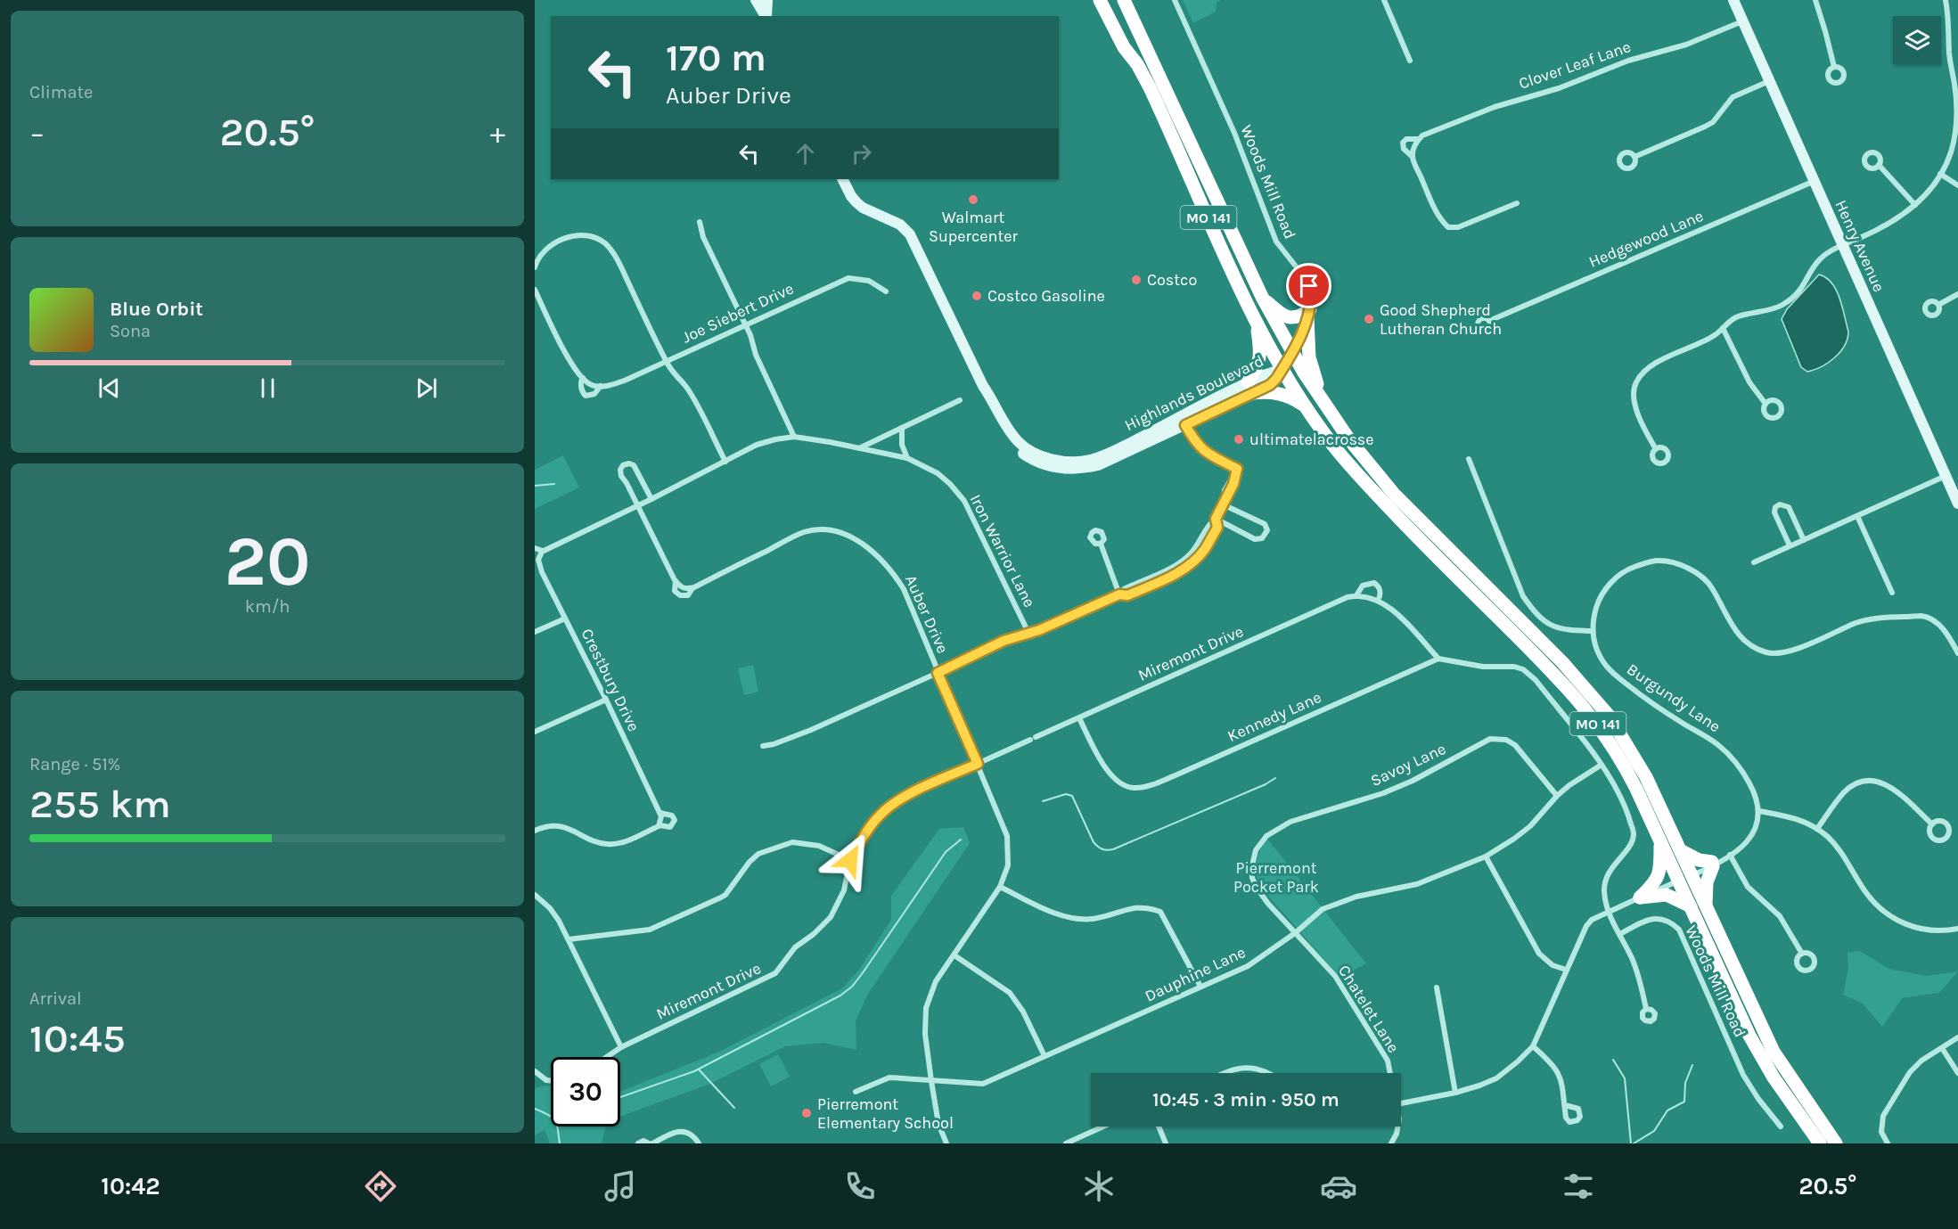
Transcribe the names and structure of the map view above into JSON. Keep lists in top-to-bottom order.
{
  "streets": {
    "highway": ["MO 141"],
    "street": [
      "Clover Leaf Lane",
      "Woods Mill Road",
      "Hedgewood Lane",
      "Henry Avenue",
      "Joe Siebert Drive",
      "Highlands Boulevard",
      "Iron Warrior Lane",
      "Auber Drive",
      "Miremont Drive",
      "Crestbury Drive",
      "Burgundy Lane",
      "Kennedy Lane",
      "Savoy Lane",
      "Dauphine Lane",
      "Chatelet Lane"
    ]
  },
  "crossings": [
    ["Clover Leaf Lane", "Henry Avenue"],
    ["MO 141", "Highlands Boulevard"],
    ["Hedgewood Lane", "Henry Avenue"],
    ["Iron Warrior Lane", "Auber Drive"],
    ["Iron Warrior Lane", "Crestbury Drive"],
    ["Auber Drive", "Miremont Drive"],
    ["Auber Drive", "Dauphine Lane"],
    ["Miremont Drive", "Kennedy Lane"],
    ["Savoy Lane", "Dauphine Lane"],
    ["Savoy Lane", "Chatelet Lane"],
    ["Dauphine Lane", "Chatelet Lane"]
  ],
  "parks": ["Pierremont Pocket Park"],
  "places": [
    "Walmart Supercenter",
    "Costco",
    "Costco Gasoline",
    "Good Shepherd Lutheran Church",
    "ultimatelacrosse",
    "Pierremont Elementary School"
  ],
  "page": {
    "tile": [
      "Climate",
      ["20", "km/h"],
      ["Range · 51%", "255 km"],
      ["Arrival", "10:45"]
    ],
    "turn": ["170 m", "Auber Drive"],
    "heat": ["−", "20.5°", "+"],
    "song": ["Blue Orbit", "Sona"],
    "limit": "30",
    "trip": "10:45 · 3 min · 950 m",
    "tabs": ["10:42", "20.5°"]
  }
}
